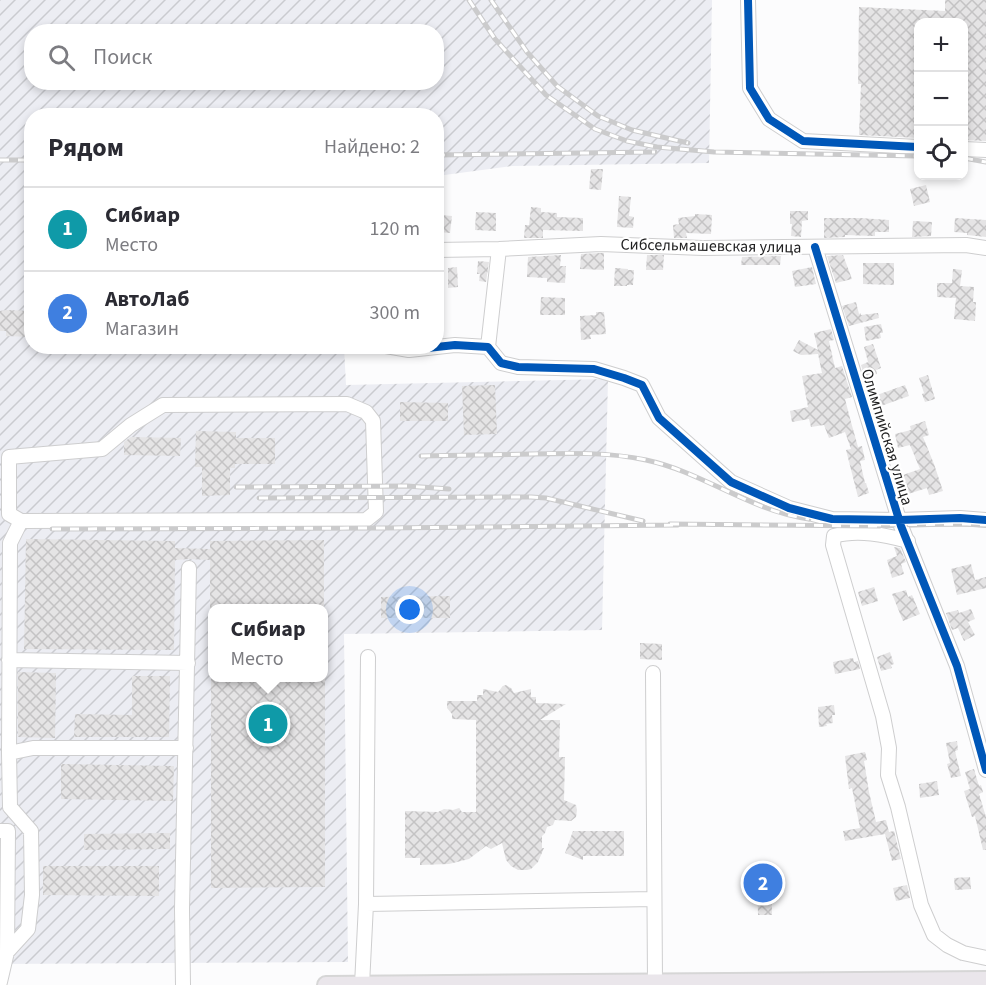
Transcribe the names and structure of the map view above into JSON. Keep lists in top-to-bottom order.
{
  "streets": {
    "street": ["Сибсельмашевская улица", "Олимпийская улица"]
  },
  "crossings": [
    ["Сибсельмашевская улица", "Олимпийская улица"]
  ],
  "page": {
    "map_buttons": ["+", "−"],
    "search": "Поиск",
    "heading": ["Рядом", "Найдено: 2"],
    "list": [
      {
        "mark": "1",
        "name": "Сибиар",
        "note": "Место",
        "value": "120 m"
      },
      {
        "mark": "2",
        "name": "АвтоЛаб",
        "note": "Магазин",
        "value": "300 m"
      }
    ],
    "popup": ["Сибиар", "Место"],
    "pins": ["1", "2"]
  }
}
